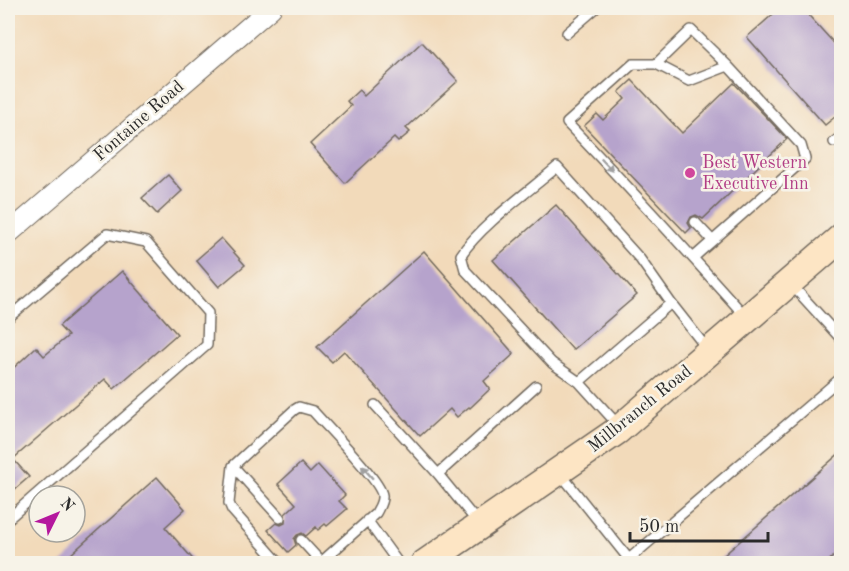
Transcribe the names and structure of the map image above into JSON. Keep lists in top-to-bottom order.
{
  "streets": {
    "main road": ["Millbranch Road"],
    "street": ["Fontaine Road"]
  },
  "places": ["Best Western Executive Inn"],
  "scale_bar": "50 m",
  "north": "top right"
}
